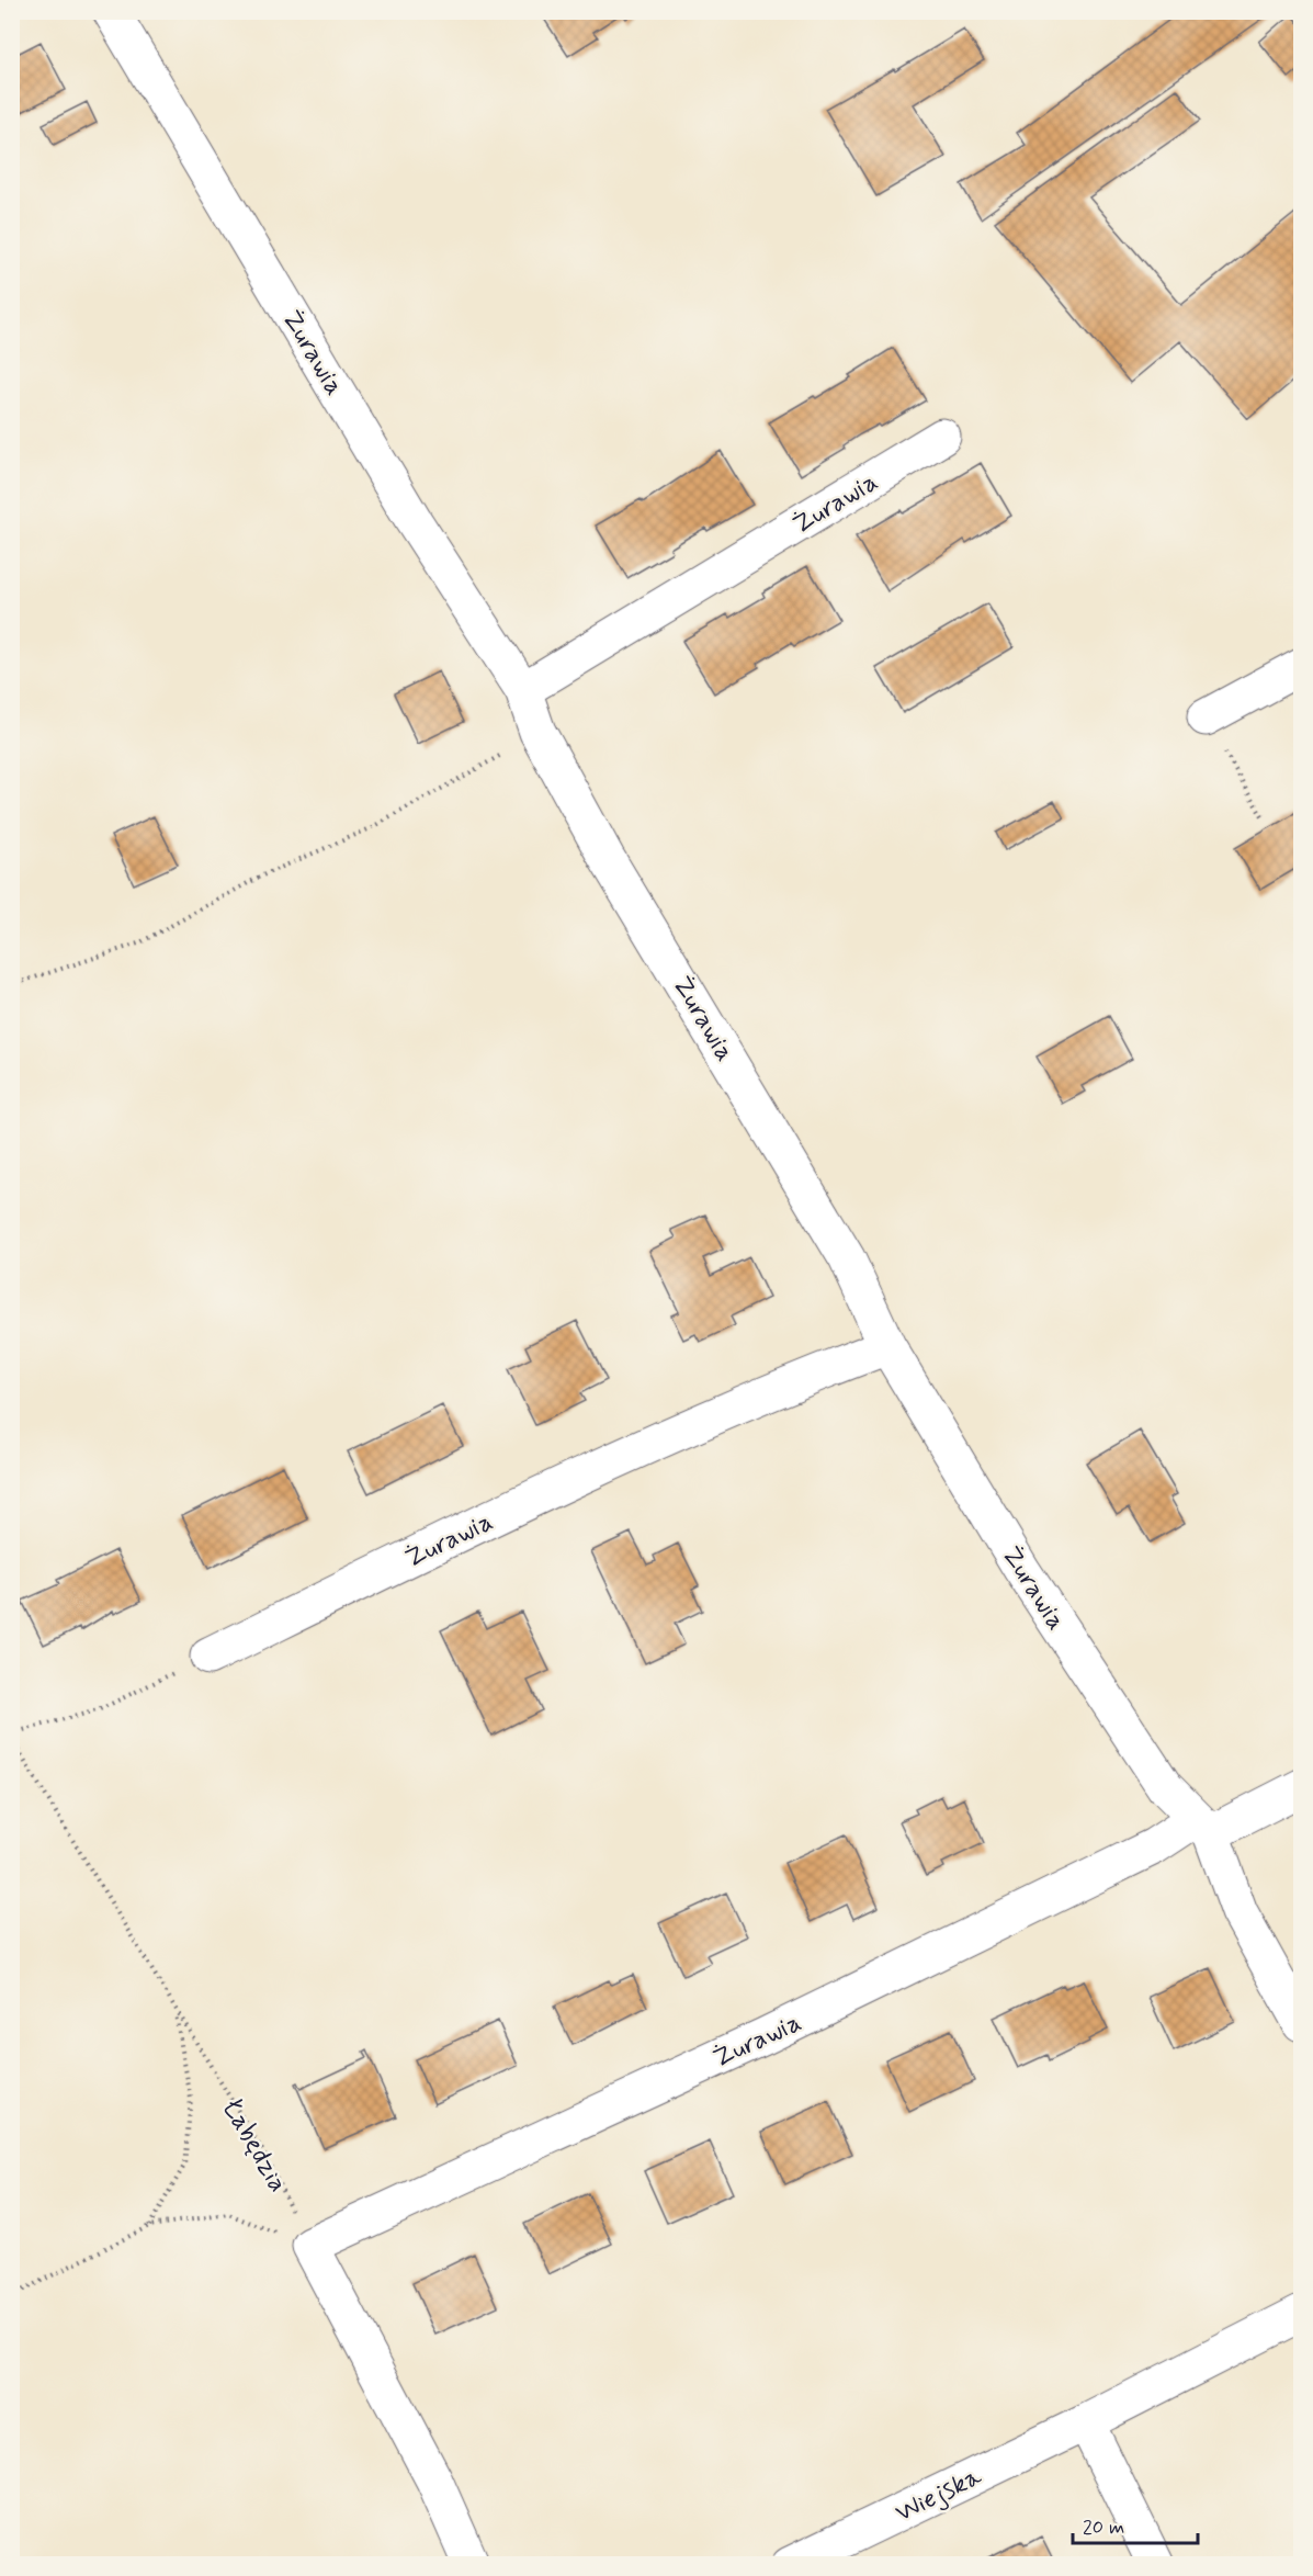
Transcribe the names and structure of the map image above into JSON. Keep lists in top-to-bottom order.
{
  "streets": {
    "street": ["Żurawia", "Wiejska"],
    "path": ["Łabędzia"]
  },
  "crossings": [
    ["Żurawia", "Łabędzia"]
  ],
  "scale_bar": "20 m"
}
